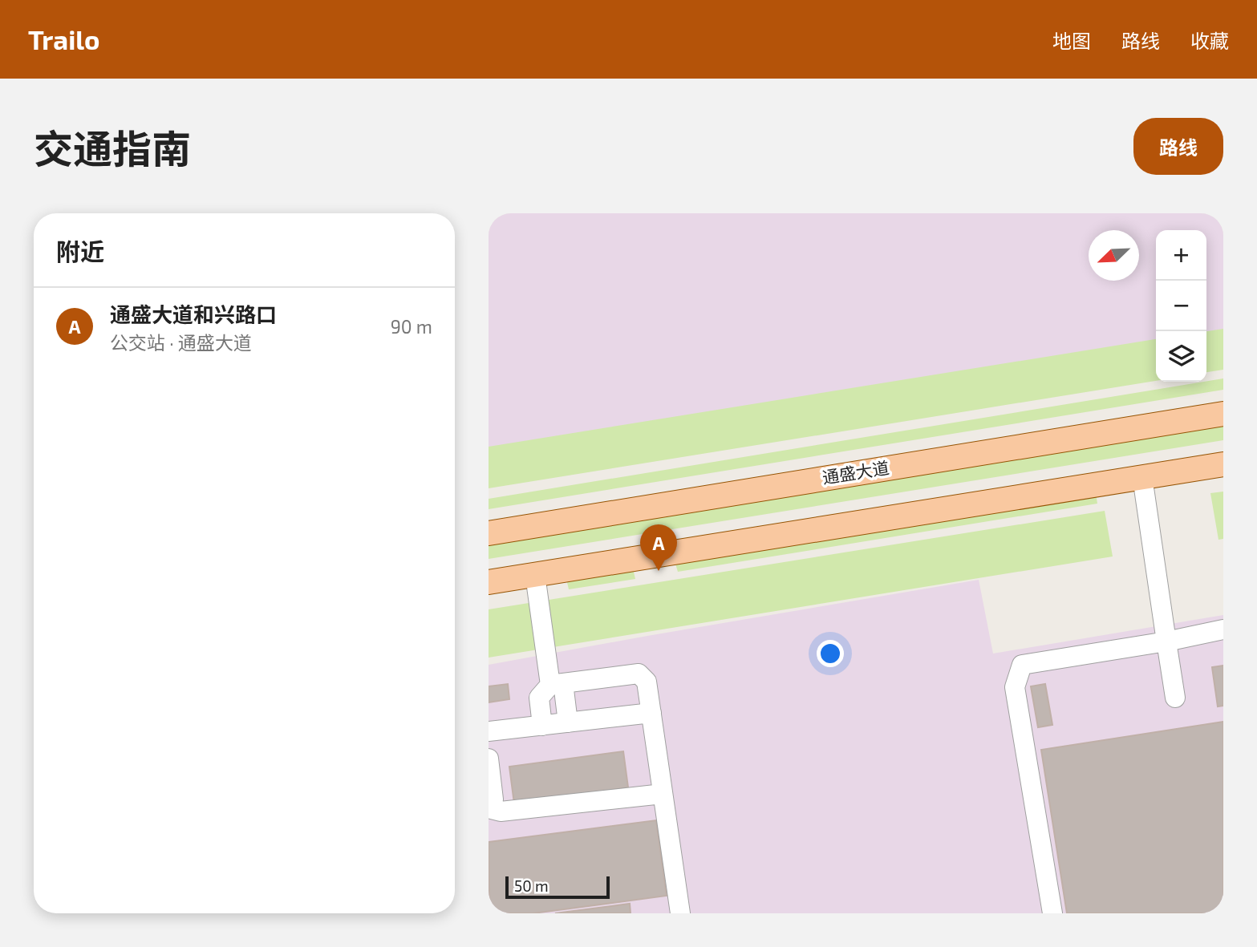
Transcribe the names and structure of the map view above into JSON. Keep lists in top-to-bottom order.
{
  "streets": {
    "main road": ["通盛大道"]
  },
  "scale_bar": "50 m",
  "north": "bottom left",
  "page": {
    "header": "Trailo",
    "nav": ["地图", "路线", "收藏"],
    "title": "交通指南",
    "buttons": "路线",
    "heading": "附近",
    "map_buttons": ["+", "−"],
    "list": [
      {
        "mark": "A",
        "name": "通盛大道和兴路口",
        "note": "公交站 · 通盛大道",
        "value": "90 m"
      }
    ],
    "pins": "A",
    "scale": "50 m"
  }
}
